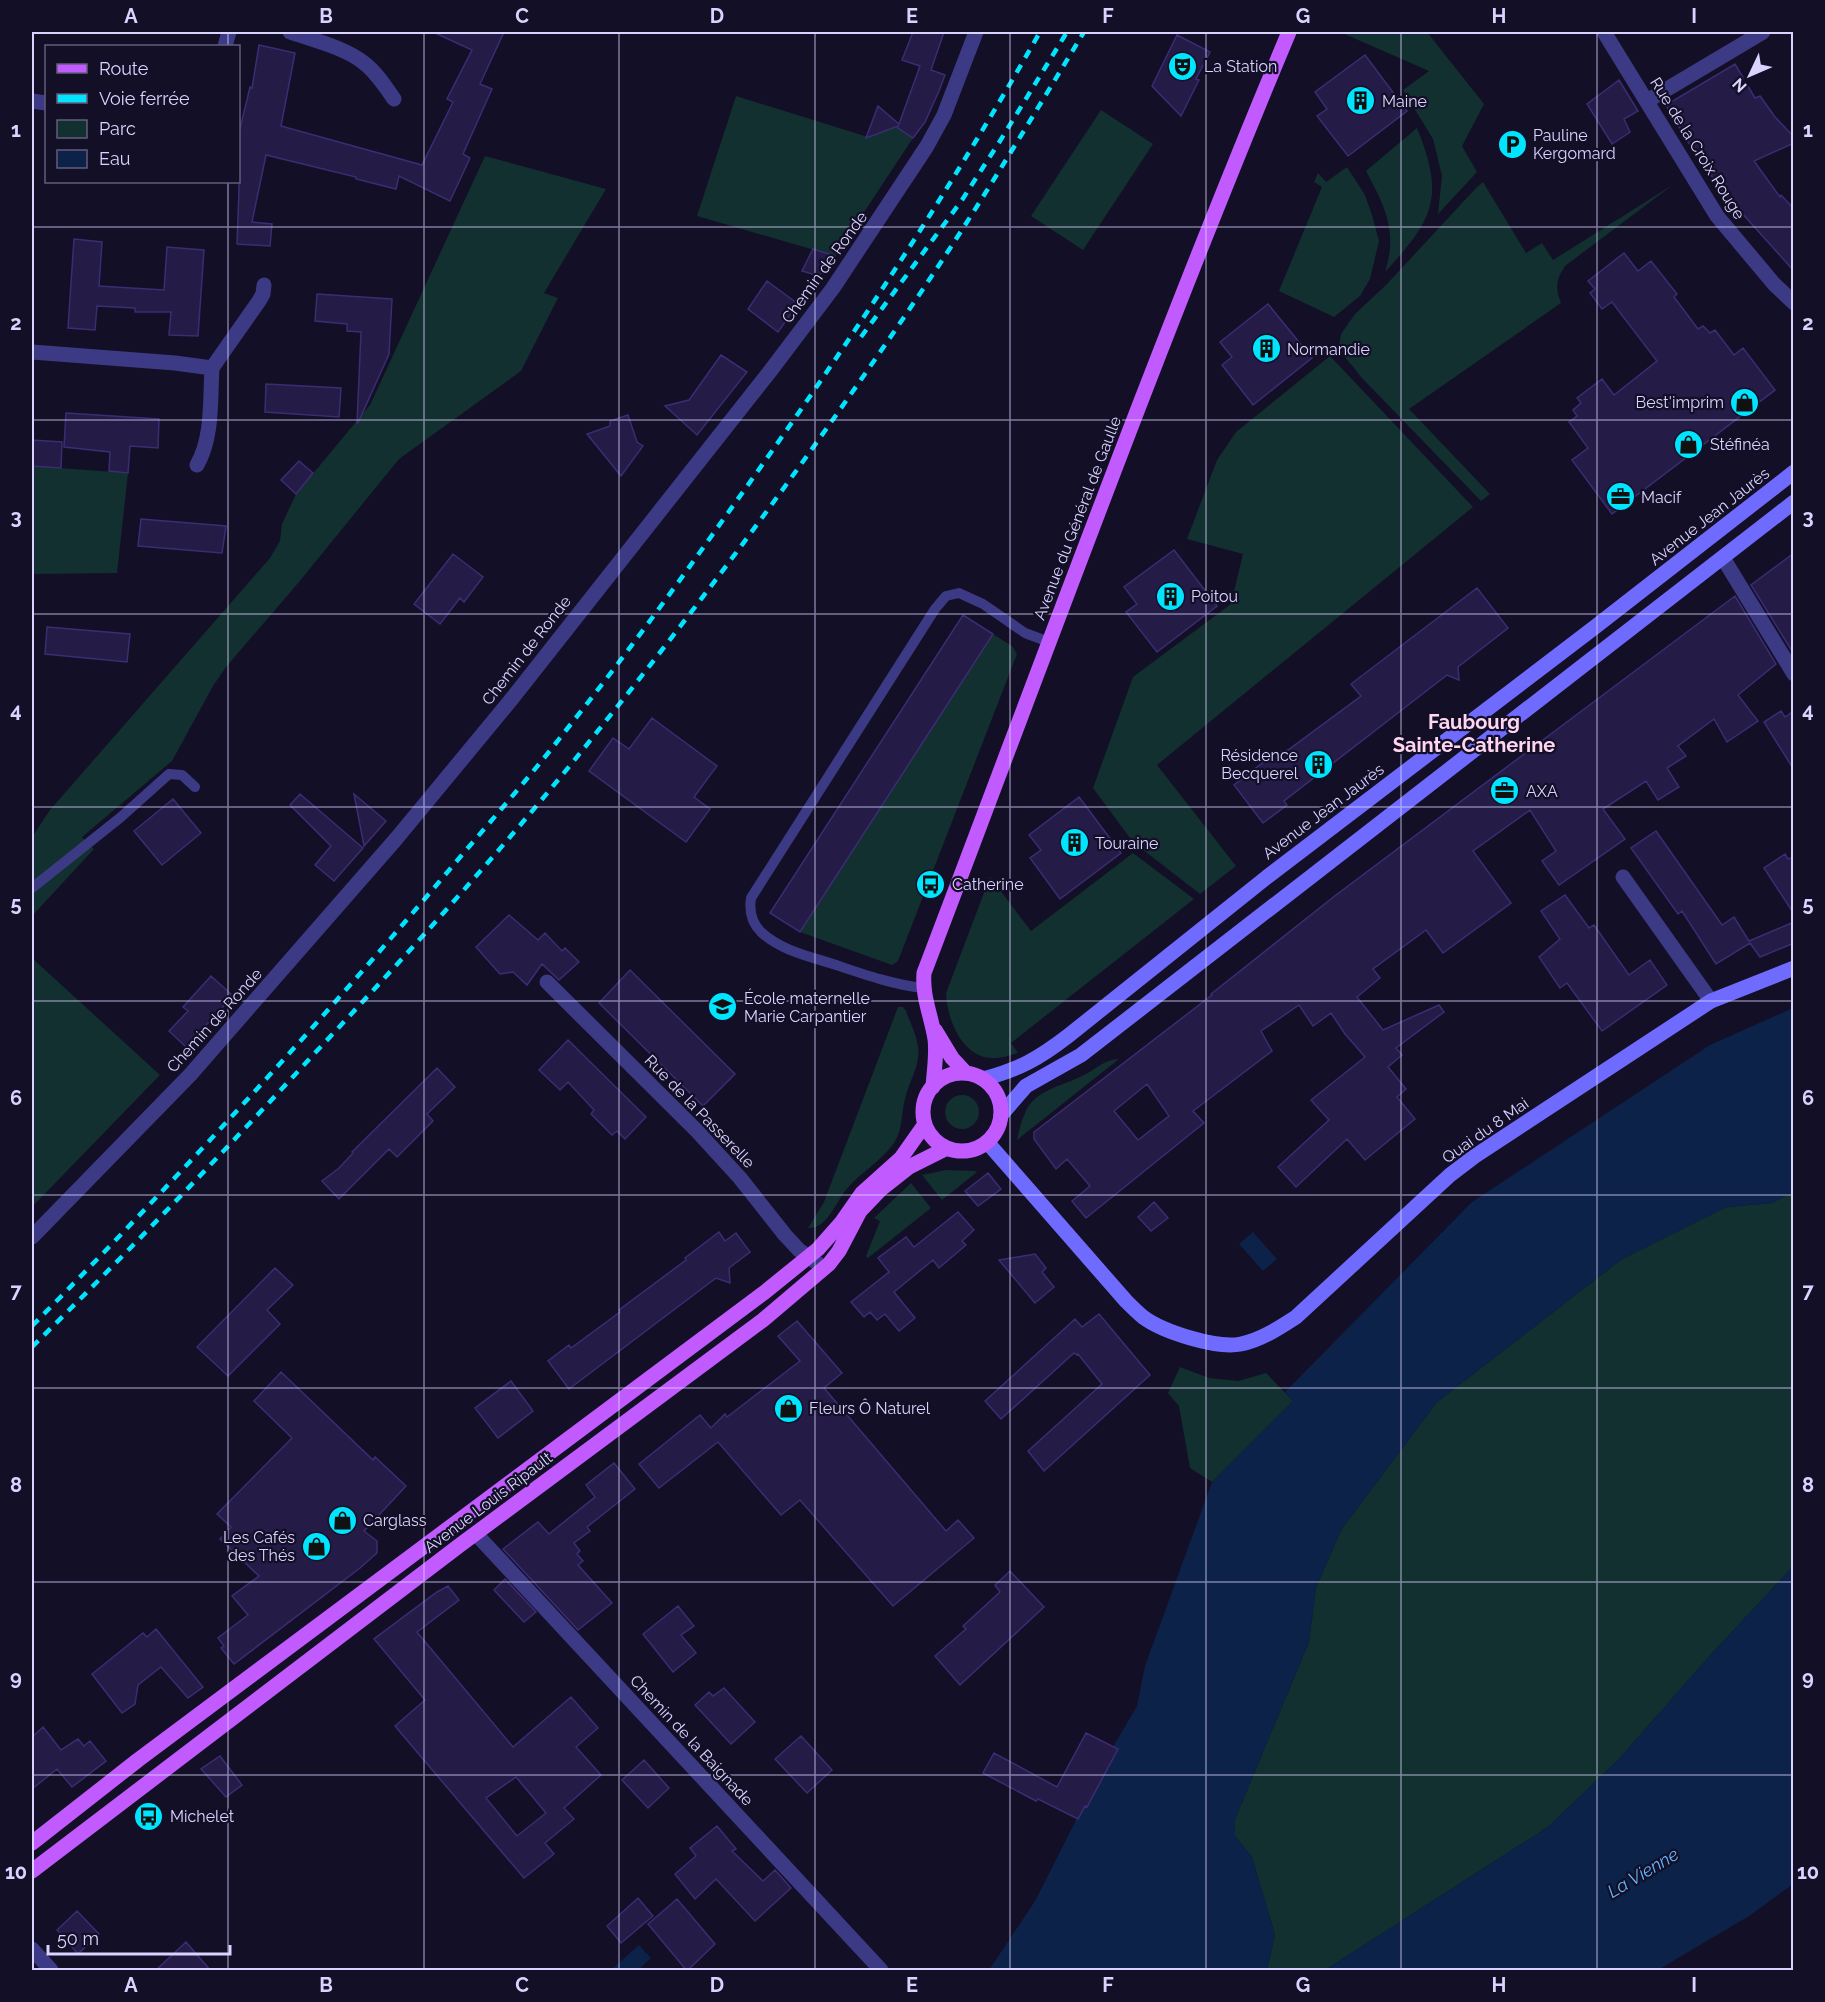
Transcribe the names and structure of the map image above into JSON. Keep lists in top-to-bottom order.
{
  "streets": {
    "main road": [
      "Avenue Jean Jaurès",
      "Avenue du Général de Gaulle",
      "Quai du 8 Mai",
      "Avenue Louis Ripault"
    ],
    "street": [
      "Rue de la Croix Rouge",
      "Chemin de Ronde",
      "Rue de la Passerelle",
      "Chemin de la Baignade"
    ]
  },
  "crossings": [
    ["Avenue Jean Jaurès", "Avenue du Général de Gaulle"],
    ["Avenue Jean Jaurès", "Quai du 8 Mai"],
    ["Avenue Jean Jaurès", "Avenue Louis Ripault"],
    ["Avenue du Général de Gaulle", "Quai du 8 Mai"],
    ["Avenue du Général de Gaulle", "Avenue Louis Ripault"],
    ["Rue de la Passerelle", "Avenue Louis Ripault"],
    ["Quai du 8 Mai", "Avenue Louis Ripault"],
    ["Avenue Louis Ripault", "Chemin de la Baignade"]
  ],
  "districts": ["Faubourg Sainte-Catherine"],
  "water": ["La Vienne"],
  "places": {
    "theatre": ["La Station"],
    "building": [
      "Maine",
      "Normandie",
      "Poitou",
      "Résidence Becquerel",
      "Touraine"
    ],
    "parking": ["Pauline Kergomard"],
    "shop": [
      "Best'imprim",
      "Stéfinéa",
      "Fleurs Ô Naturel",
      "Carglass",
      "Les Cafés des Thés"
    ],
    "office": ["Macif", "AXA"],
    "bus stop": ["Catherine", "Michelet"],
    "school or university": ["École maternelle Marie Carpantier"]
  },
  "legend": [
    "Route",
    "Voie ferrée",
    "Parc",
    "Eau"
  ],
  "scale_bar": "50 m",
  "north": "bottom left",
  "grid": {
    "columns": [
      "A",
      "B",
      "C",
      "D",
      "E",
      "F",
      "G",
      "H",
      "I"
    ],
    "rows": [
      "1",
      "2",
      "3",
      "4",
      "5",
      "6",
      "7",
      "8",
      "9",
      "10"
    ]
  }
}
